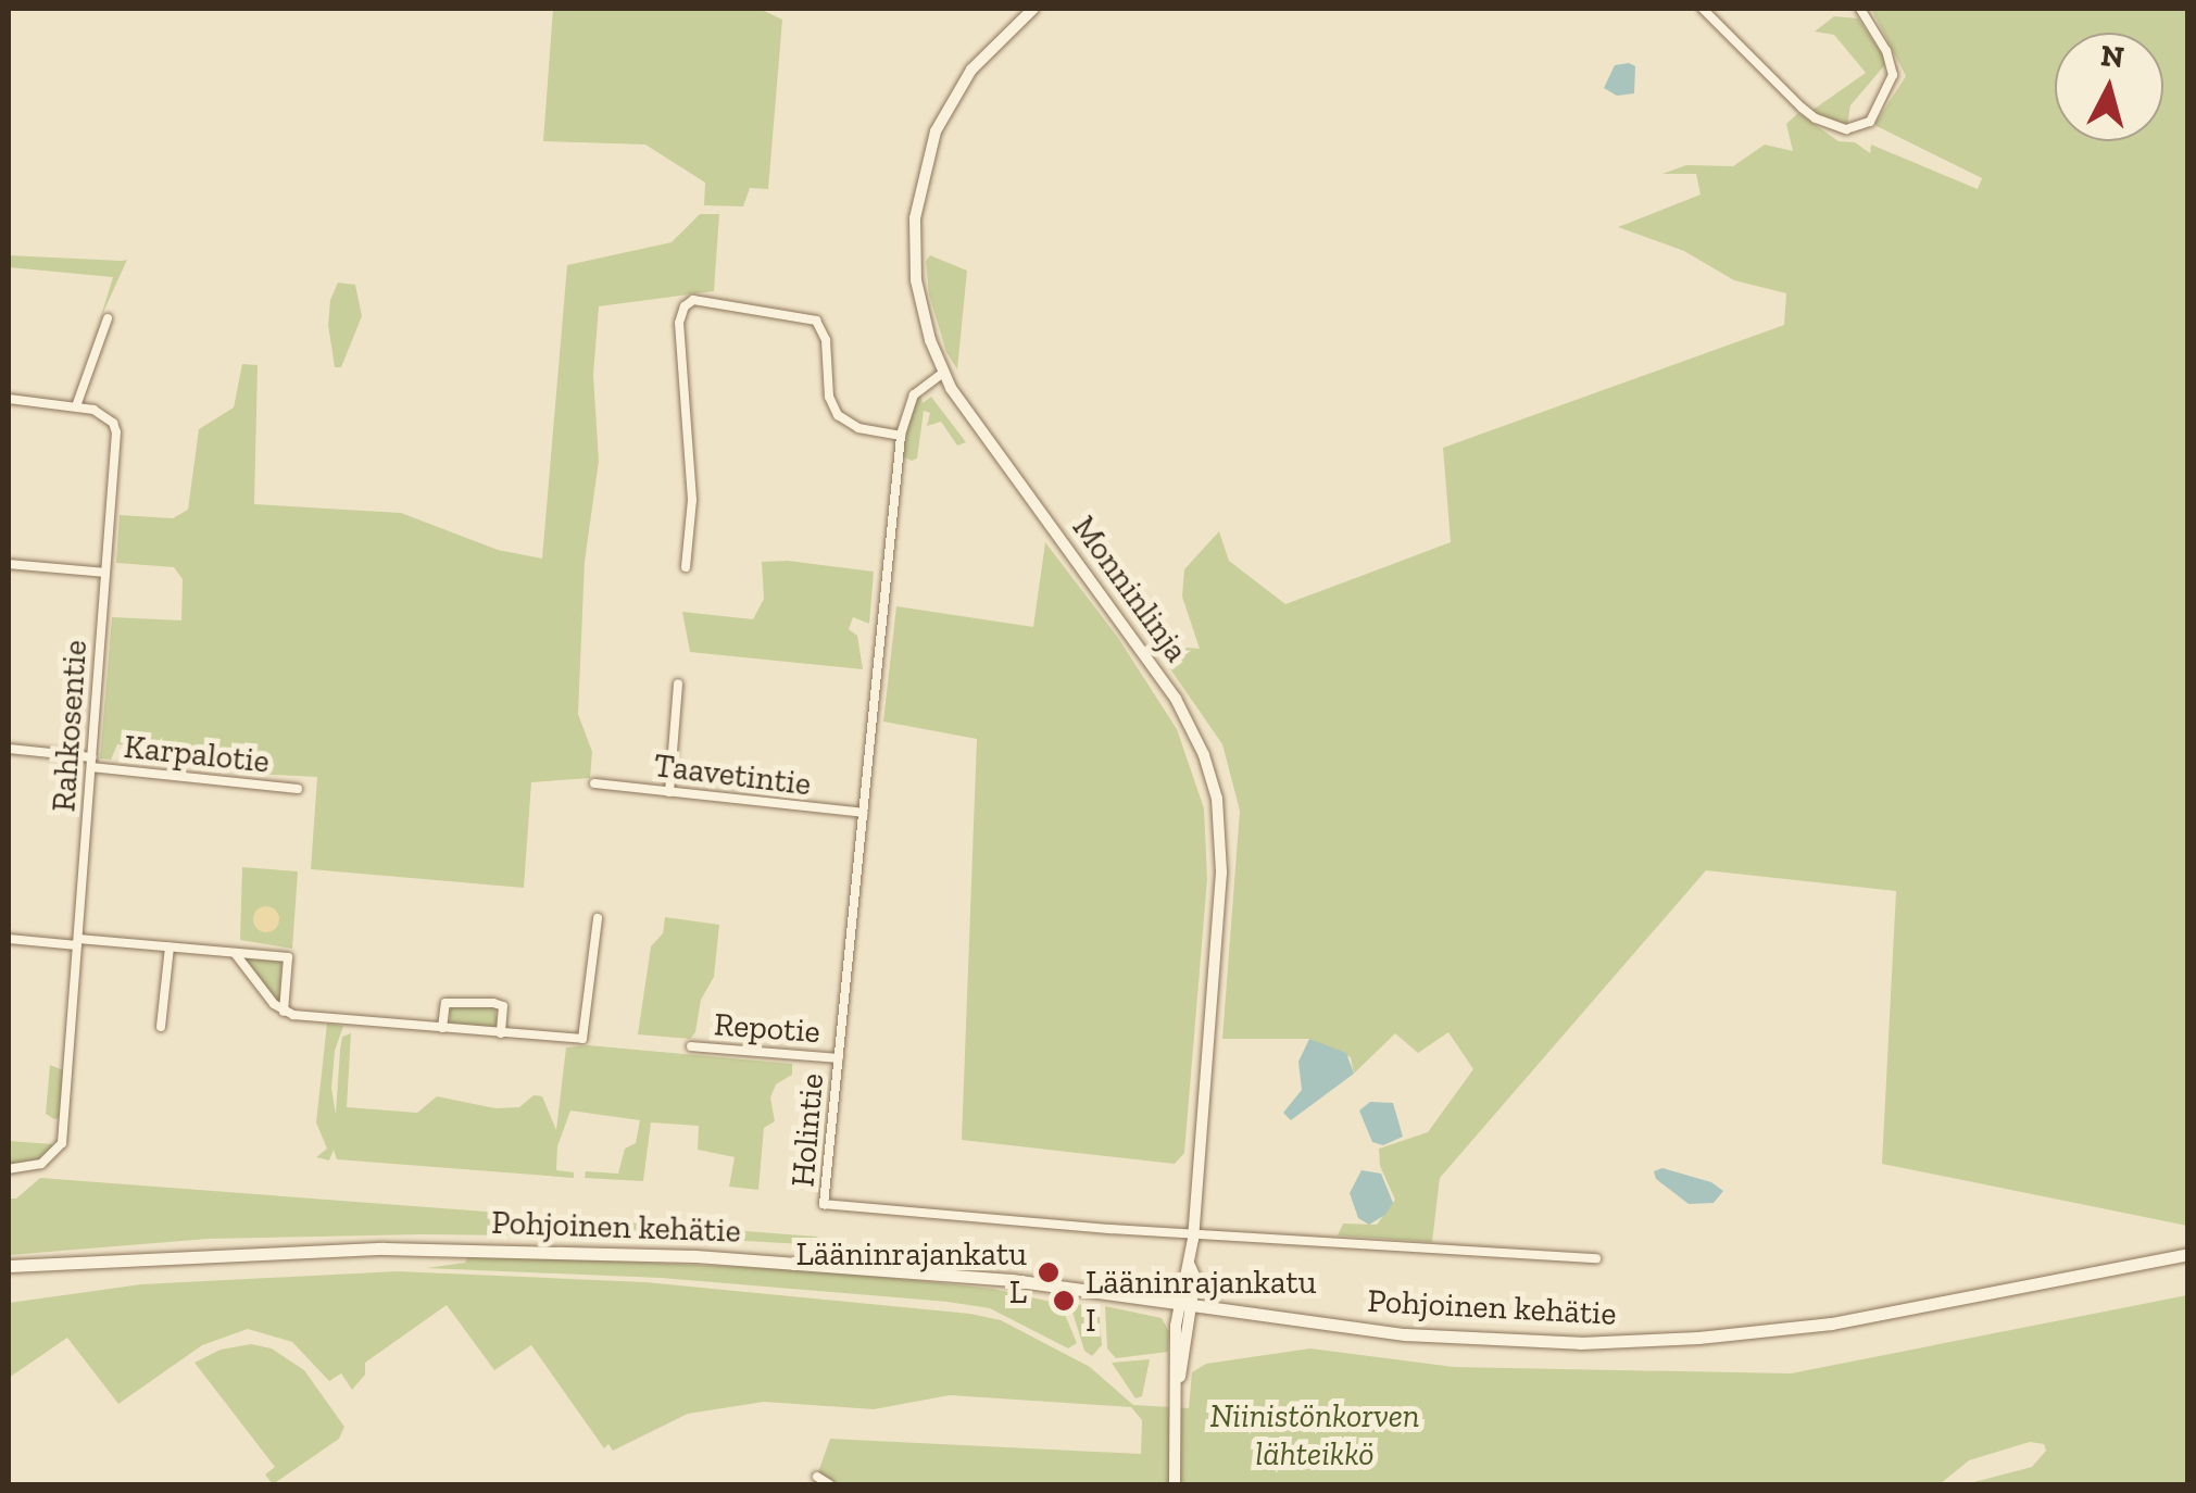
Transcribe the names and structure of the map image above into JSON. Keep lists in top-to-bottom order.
{
  "streets": {
    "main road": ["Pohjoinen kehätie"],
    "street": [
      "Monninlinja",
      "Rahkosentie",
      "Karpalotie",
      "Taavetintie",
      "Repotie",
      "Holintie"
    ]
  },
  "crossings": [
    ["Monninlinja", "Holintie"],
    ["Monninlinja", "Pohjoinen kehätie"],
    ["Rahkosentie", "Karpalotie"],
    ["Taavetintie", "Holintie"],
    ["Repotie", "Holintie"]
  ],
  "parks": ["Niinistönkorven lähteikkö"],
  "places": ["Lääninrajankatu L", "Lääninrajankatu I"],
  "north": "top"
}
